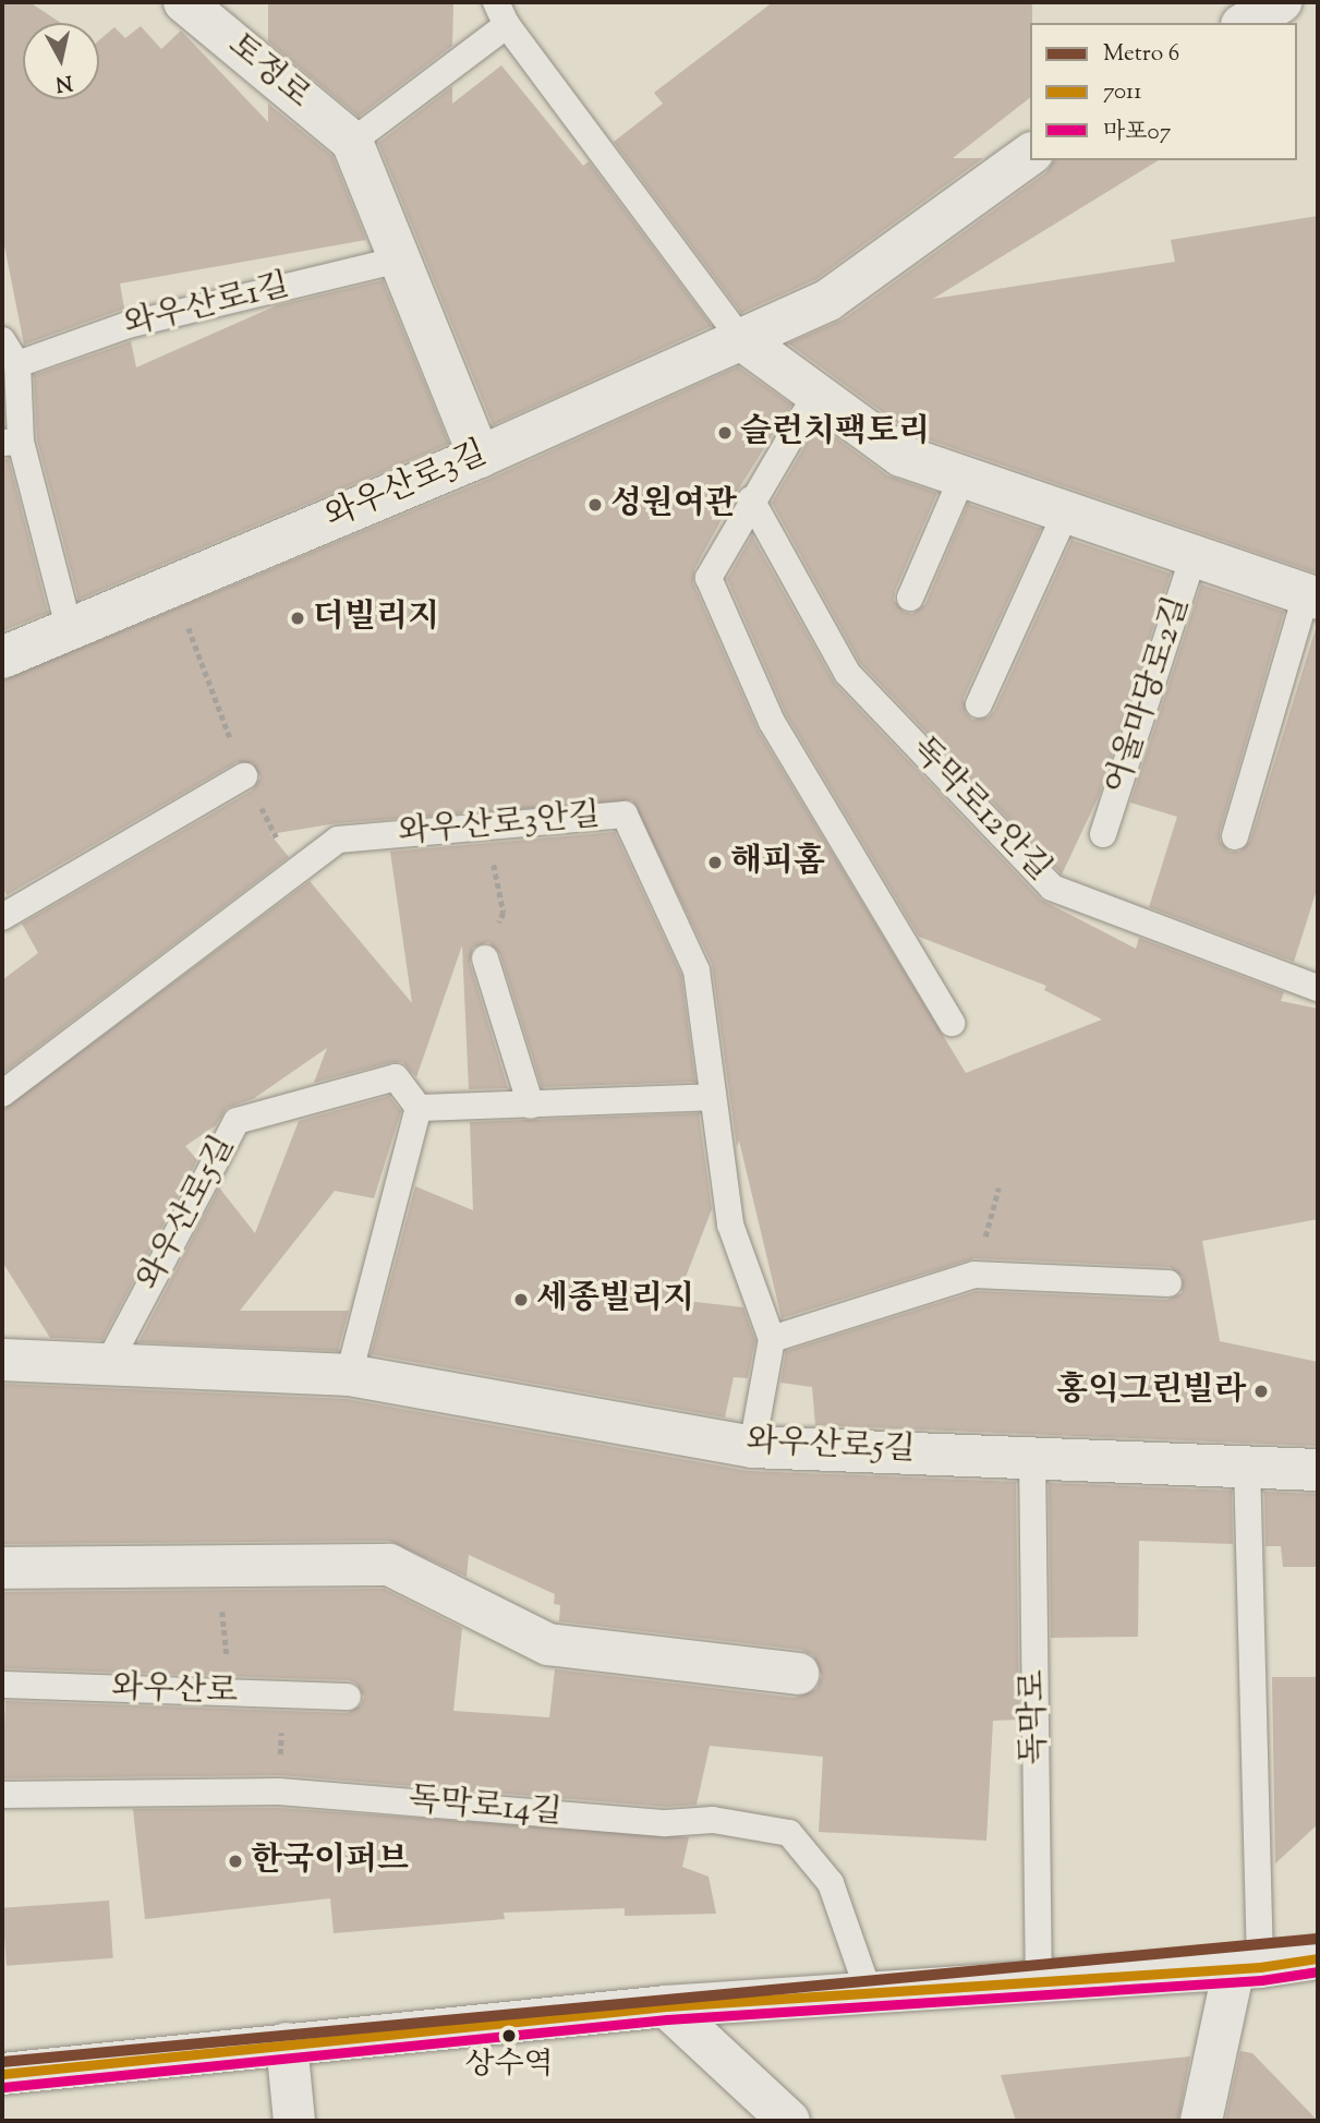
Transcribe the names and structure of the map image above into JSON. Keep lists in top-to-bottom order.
{
  "streets": {
    "street": [
      "토정로",
      "와우산로3길",
      "어울마당로2길",
      "와우산로5길"
    ],
    "lane": [
      "와우산로1길",
      "독막로12안길",
      "와우산로3안길",
      "와우산로",
      "독막로",
      "독막로14길"
    ]
  },
  "crossings": [
    ["와우산로3길", "어울마당로2길"],
    ["와우산로5길", "독막로"]
  ],
  "places": [
    "슬런치팩토리",
    "성원여관",
    "더빌리지",
    "해피홈",
    "세종빌리지",
    "홍익그린빌라",
    "한국이퍼브",
    "상수역"
  ],
  "lines": ["metro line 6", "transit line 7011", "transit line 마포07"],
  "legend": ["Metro 6", "7011", "마포07"],
  "north": "bottom"
}
